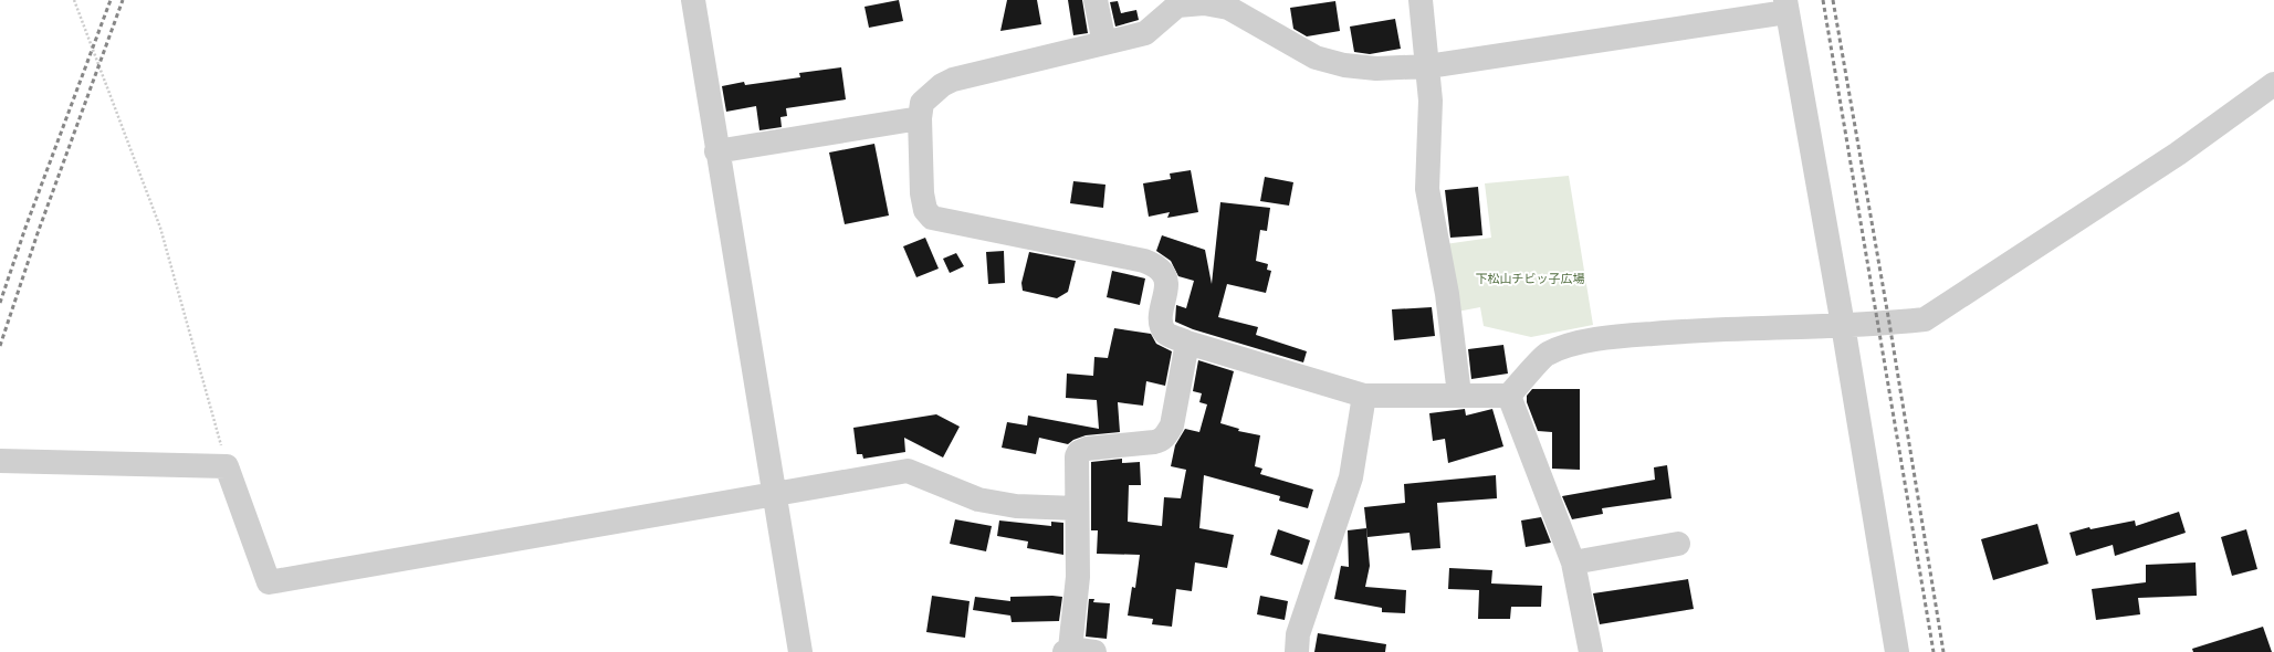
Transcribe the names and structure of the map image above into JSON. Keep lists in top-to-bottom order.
{
  "parks": ["下松山チビッ子広場"]
}
